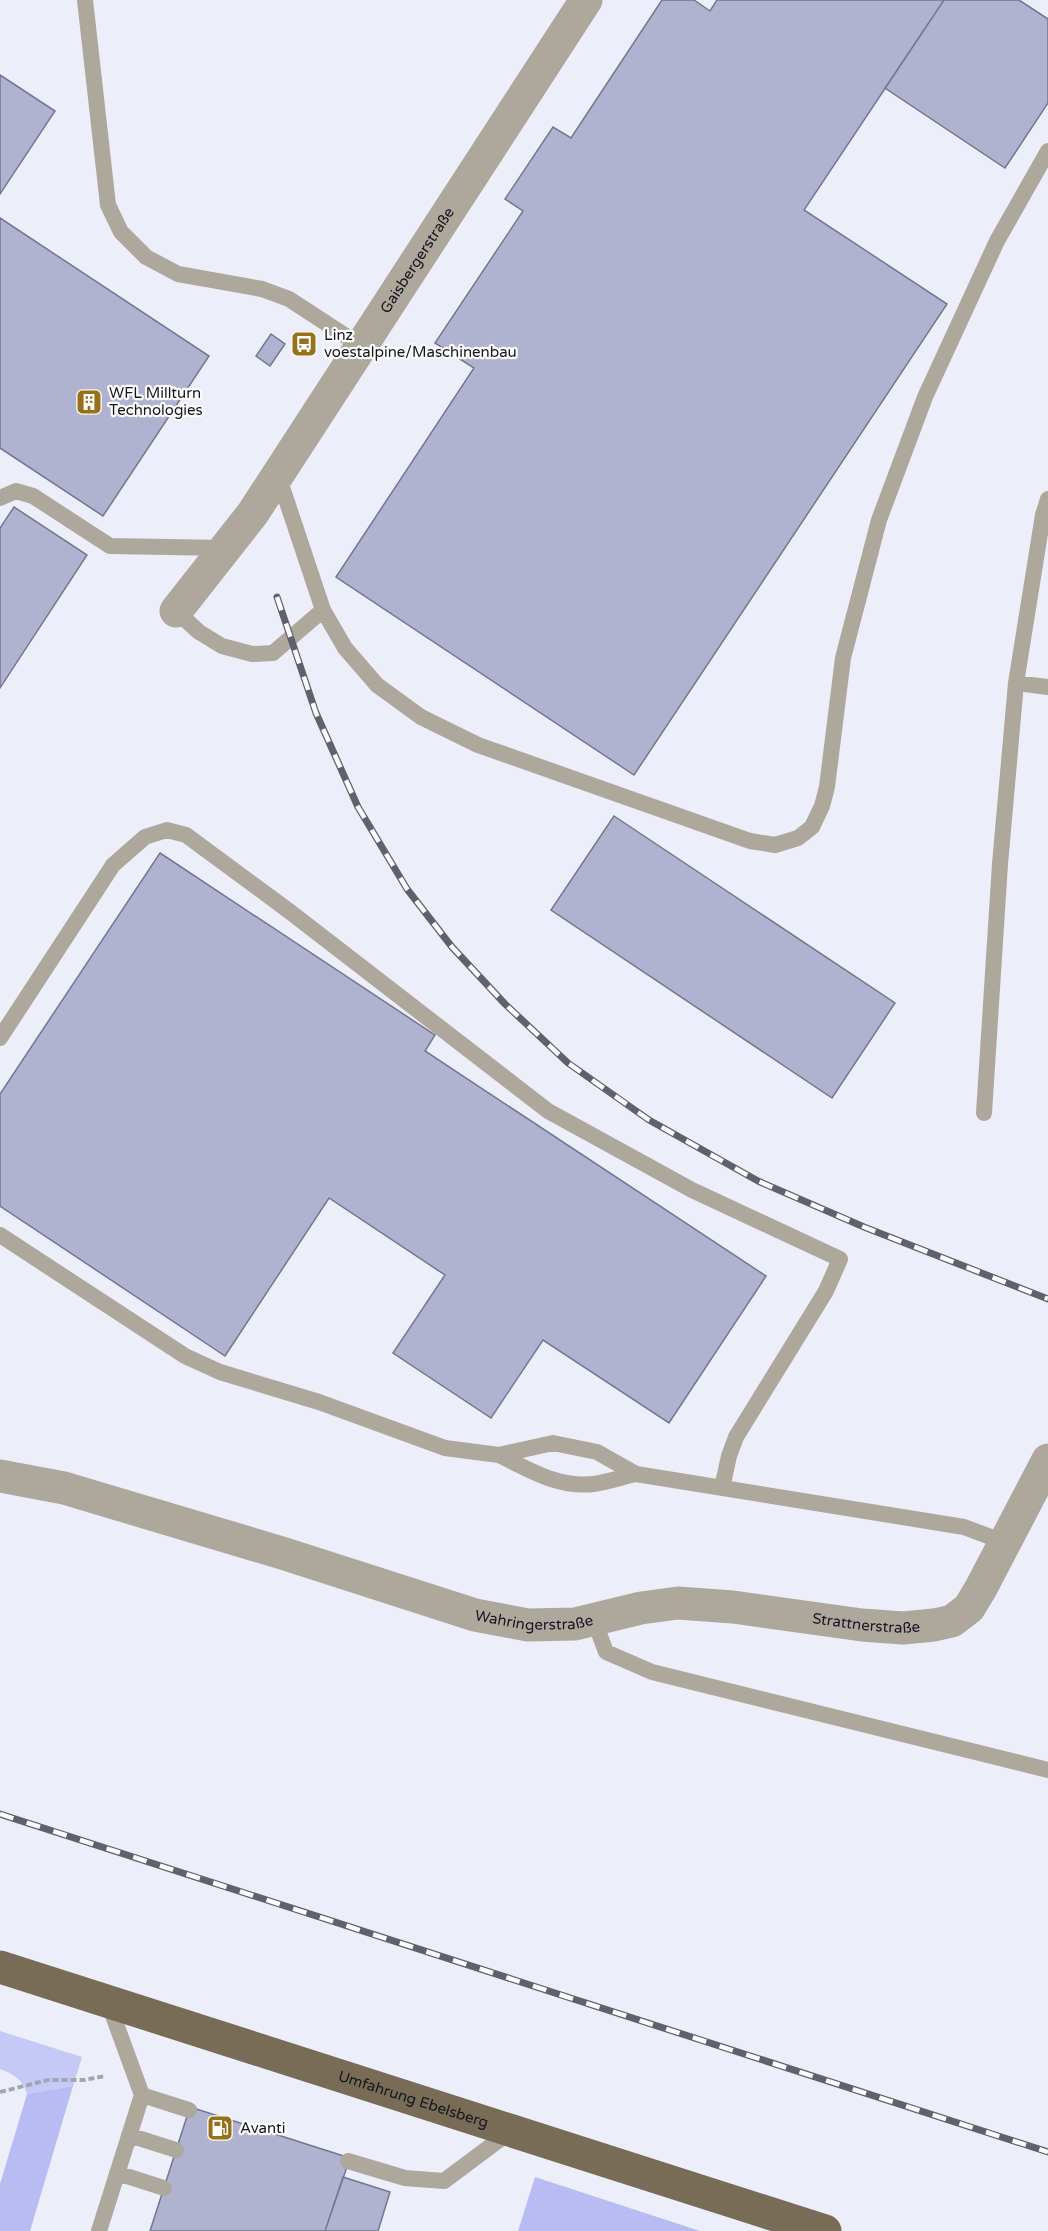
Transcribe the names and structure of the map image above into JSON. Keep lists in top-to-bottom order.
{
  "streets": {
    "main road": ["Umfahrung Ebelsberg"],
    "street": ["Gaisbergerstraße", "Wahringerstraße", "Strattnerstraße"]
  },
  "crossings": [
    ["Wahringerstraße", "Strattnerstraße"]
  ],
  "places": {
    "bus stop": ["Linz voestalpine/Maschinenbau"],
    "building": ["WFL Millturn Technologies"],
    "fuel station": ["Avanti"]
  }
}
